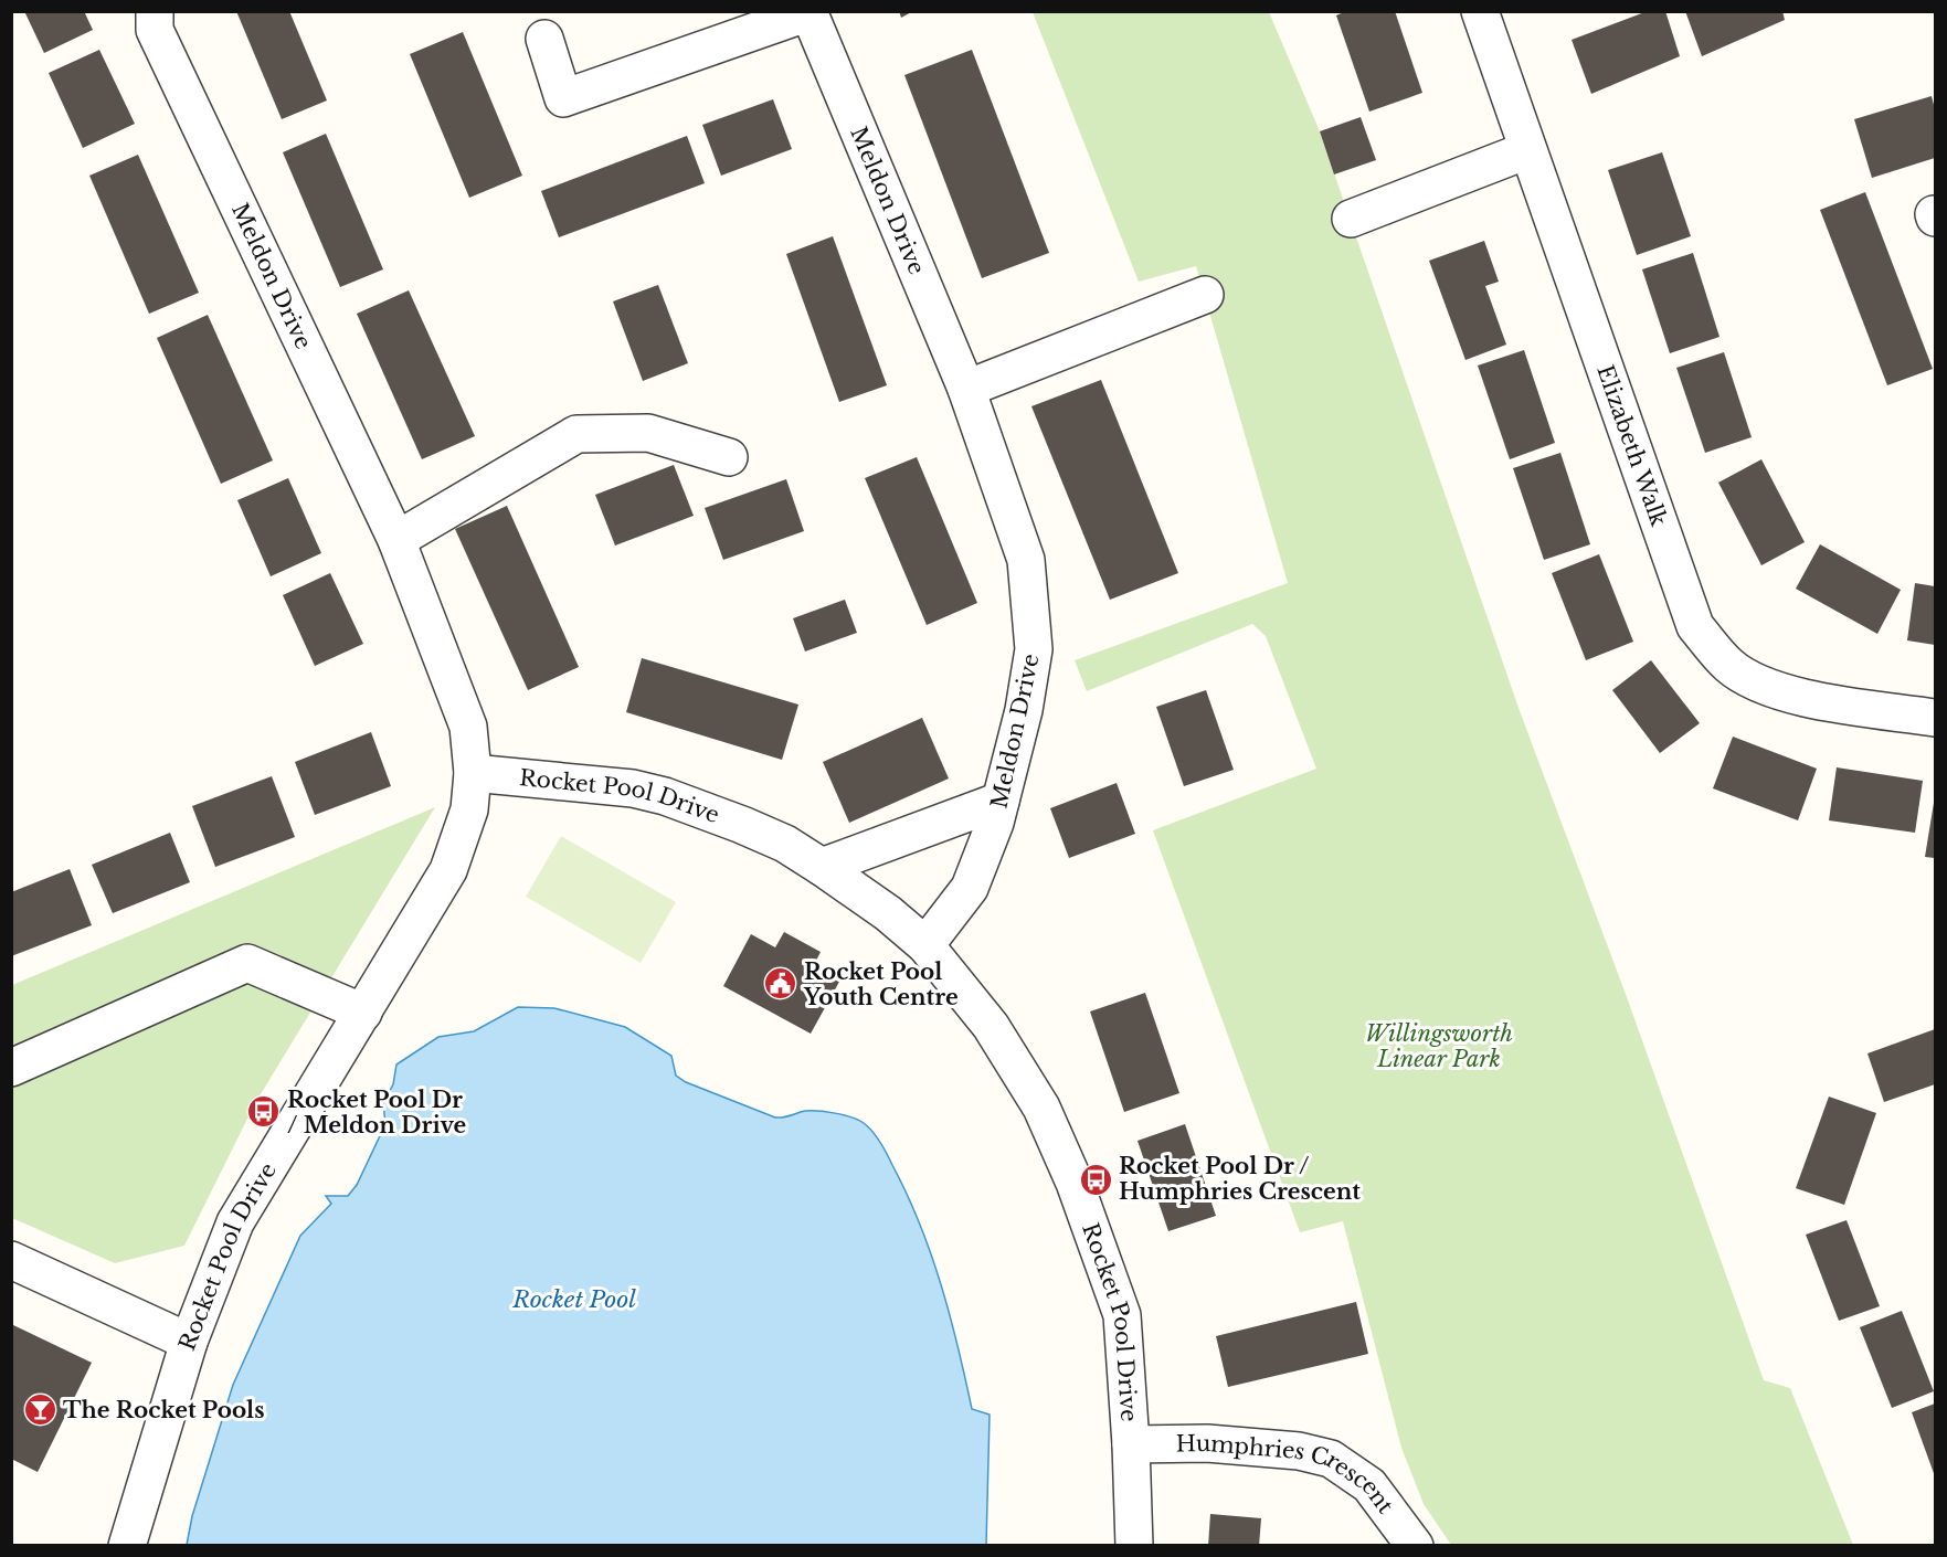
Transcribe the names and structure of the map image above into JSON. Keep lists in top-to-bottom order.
{
  "streets": {
    "street": [
      "Meldon Drive",
      "Elizabeth Walk",
      "Rocket Pool Drive",
      "Humphries Crescent"
    ]
  },
  "crossings": [
    ["Meldon Drive", "Rocket Pool Drive"],
    ["Rocket Pool Drive", "Humphries Crescent"]
  ],
  "water": ["Rocket Pool"],
  "parks": ["Willingsworth Linear Park"],
  "places": {
    "public building": ["Rocket Pool Youth Centre"],
    "bus stop": ["Rocket Pool Dr / Meldon Drive", "Rocket Pool Dr / Humphries Crescent"],
    "bar": ["The Rocket Pools"]
  }
}
